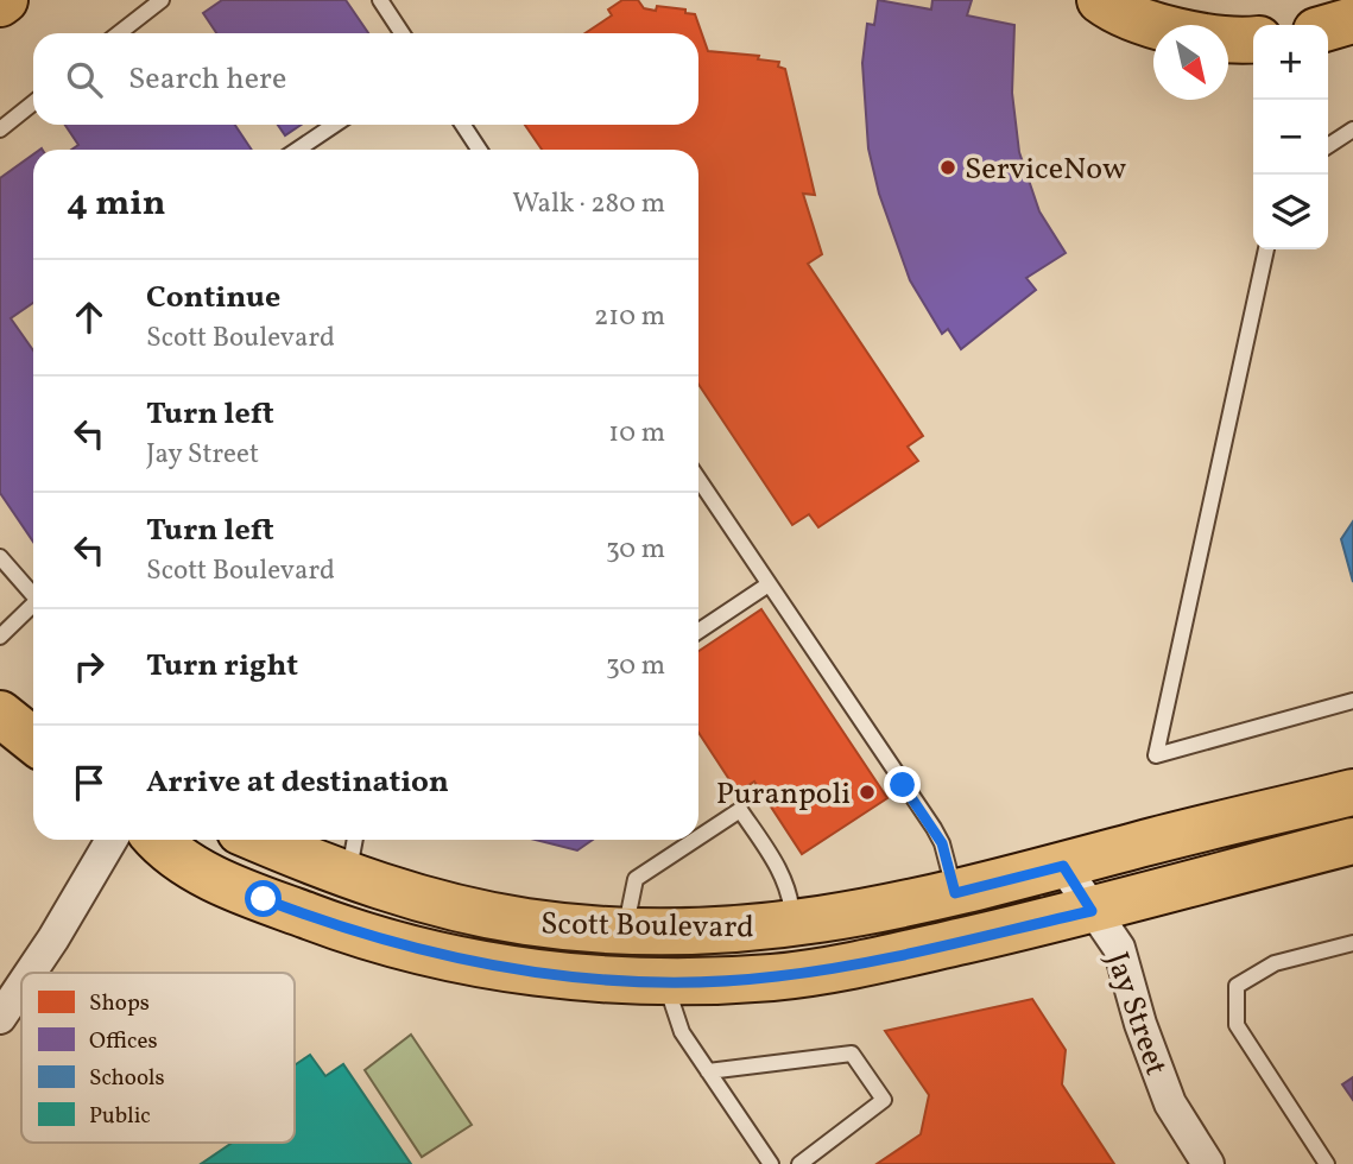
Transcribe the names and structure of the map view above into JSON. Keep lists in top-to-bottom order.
{
  "streets": {
    "main road": ["Scott Boulevard"],
    "street": ["Jay Street"]
  },
  "crossings": [
    ["Scott Boulevard", "Jay Street"]
  ],
  "places": ["ServiceNow", "Puranpoli"],
  "legend": [
    "Shops",
    "Offices",
    "Schools",
    "Public"
  ],
  "north": "bottom right",
  "page": {
    "map_buttons": ["+", "−"],
    "search": "Search here",
    "heading": ["4 min", "Walk · 280 m"],
    "list": [
      ["Continue", "Scott Boulevard", "210 m"],
      ["Turn left", "Jay Street", "10 m"],
      ["Turn left", "Scott Boulevard", "30 m"],
      ["Turn right", "30 m"],
      "Arrive at destination"
    ]
  }
}
